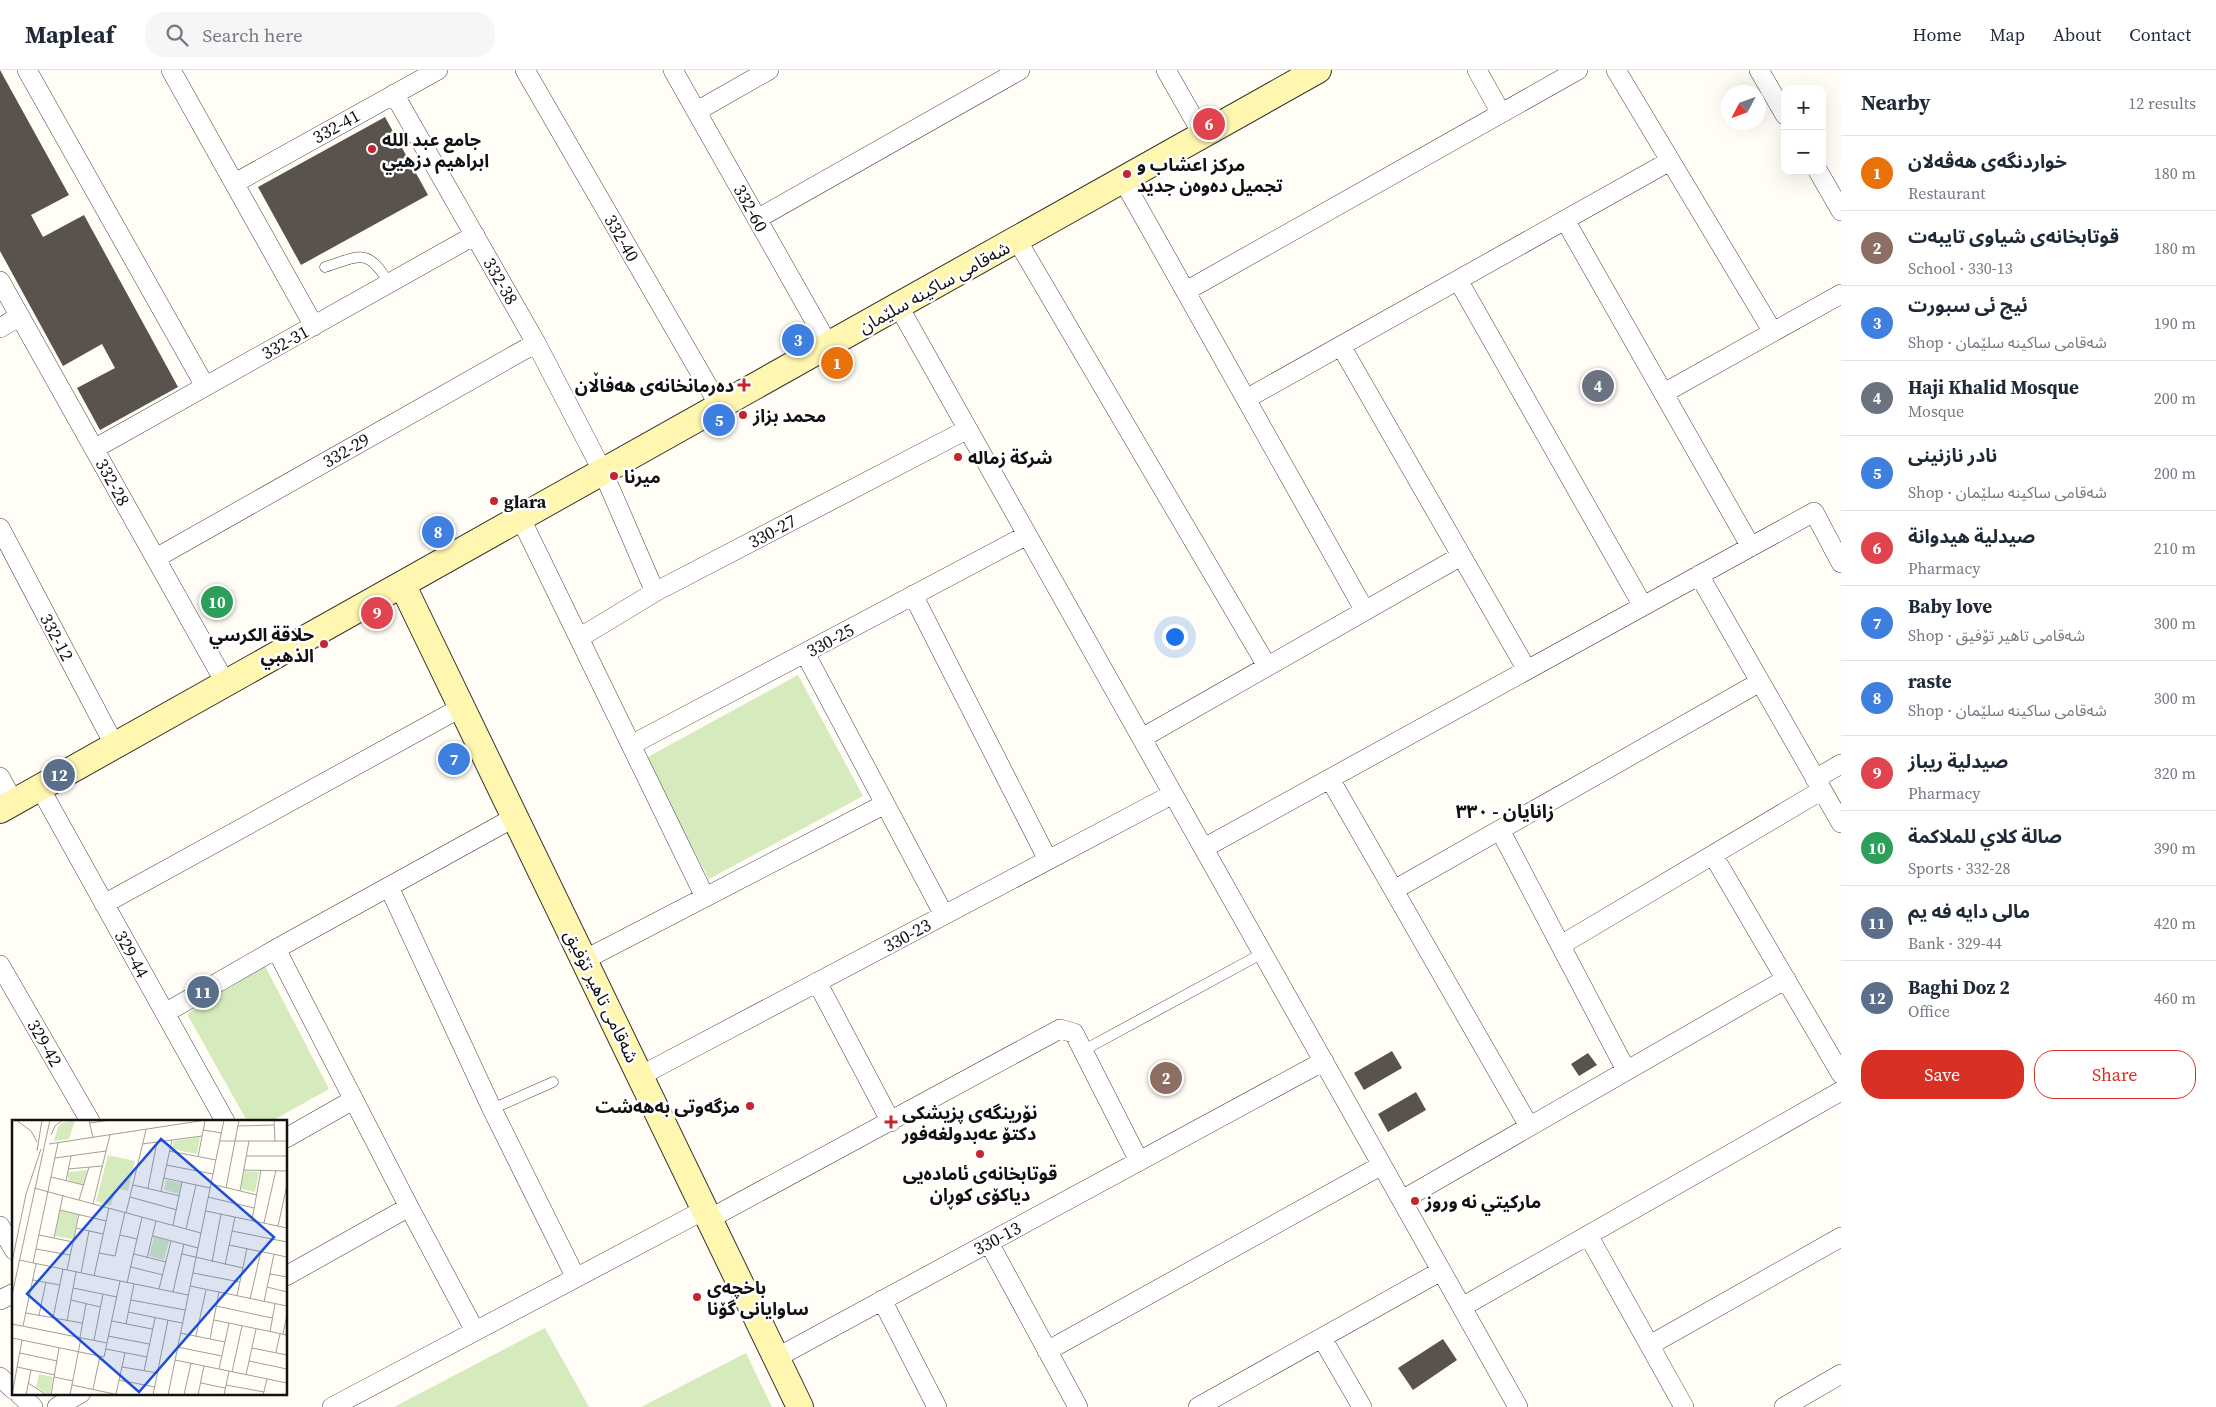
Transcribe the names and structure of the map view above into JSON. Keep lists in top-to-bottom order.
{
  "streets": {
    "street": [
      "332-41",
      "332-60",
      "332-40",
      "332-38",
      "شەقامی ساکینە سلێمان",
      "332-31",
      "332-29",
      "332-28",
      "330-27",
      "332-12",
      "330-25",
      "330-23",
      "329-44",
      "شەقامی تاهیر تۆفیق",
      "329-42",
      "330-13"
    ]
  },
  "crossings": [
    ["332-41", "332-38"],
    ["332-60", "شەقامی ساکینە سلێمان"],
    ["332-40", "شەقامی ساکینە سلێمان"],
    ["332-38", "شەقامی ساکینە سلێمان"],
    ["332-38", "332-31"],
    ["332-38", "332-29"],
    ["332-38", "330-27"],
    ["شەقامی ساکینە سلێمان", "332-28"],
    ["شەقامی ساکینە سلێمان", "332-12"],
    ["شەقامی ساکینە سلێمان", "329-44"],
    ["شەقامی ساکینە سلێمان", "شەقامی تاهیر تۆفیق"],
    ["332-31", "332-28"],
    ["332-29", "332-28"],
    ["330-23", "شەقامی تاهیر تۆفیق"],
    ["شەقامی تاهیر تۆفیق", "330-13"]
  ],
  "districts": ["زانایان - ٣٣٠"],
  "places": {
    "other": [
      "جامع عبد الله ابراهيم دزهيي",
      "مرکز اعشاب و تجمیل دەوەن جدید",
      "محمد بزاز",
      "شركة زماله",
      "ميرنا",
      "glara",
      "حلاقة الكرسي الذهبي",
      "مزگەوتی بەهەشت",
      "قوتابخانەی ئامادەیی دیاکۆی کوڕان",
      "ماركيتي نه وروز",
      "باخچەی ساوایانی گۆنا"
    ],
    "health": ["دەرمانخانەی هەفاڵان", "نۆرینگەی پزیشکی دکتۆ عەبدولغەفور"]
  },
  "north": "bottom left",
  "page": {
    "header": "Mapleaf",
    "search": "Search here",
    "nav": [
      "Home",
      "Map",
      "About",
      "Contact"
    ],
    "heading": ["Nearby", "12 results"],
    "map_buttons": ["+", "−"],
    "pins": [
      "6",
      "3",
      "1",
      "4",
      "5",
      "8",
      "10",
      "9",
      "7",
      "12",
      "11",
      "2"
    ],
    "list": [
      {
        "mark": "1",
        "name": "خواردنگەی هەڤەلان",
        "note": "Restaurant",
        "value": "180 m"
      },
      {
        "mark": "2",
        "name": "قوتابخانەی شیاوی تایبەت",
        "note": "School · 330-13",
        "value": "180 m"
      },
      {
        "mark": "3",
        "name": "ئیج ئی سبورت",
        "note": "Shop · شەقامی ساکینە سلێمان",
        "value": "190 m"
      },
      {
        "mark": "4",
        "name": "Haji Khalid Mosque",
        "note": "Mosque",
        "value": "200 m"
      },
      {
        "mark": "5",
        "name": "نادر نازنینی",
        "note": "Shop · شەقامی ساکینە سلێمان",
        "value": "200 m"
      },
      {
        "mark": "6",
        "name": "صيدلية هيدوانة",
        "note": "Pharmacy",
        "value": "210 m"
      },
      {
        "mark": "7",
        "name": "Baby love",
        "note": "Shop · شەقامی تاهیر تۆفیق",
        "value": "300 m"
      },
      {
        "mark": "8",
        "name": "raste",
        "note": "Shop · شەقامی ساکینە سلێمان",
        "value": "300 m"
      },
      {
        "mark": "9",
        "name": "صيدلية ريباز",
        "note": "Pharmacy",
        "value": "320 m"
      },
      {
        "mark": "10",
        "name": "صالة كلاي للملاكمة",
        "note": "Sports · 332-28",
        "value": "390 m"
      },
      {
        "mark": "11",
        "name": "مالى دايه فه يم",
        "note": "Bank · 329-44",
        "value": "420 m"
      },
      {
        "mark": "12",
        "name": "Baghi Doz 2",
        "note": "Office",
        "value": "460 m"
      }
    ],
    "buttons": ["Save", "Share"]
  }
}
